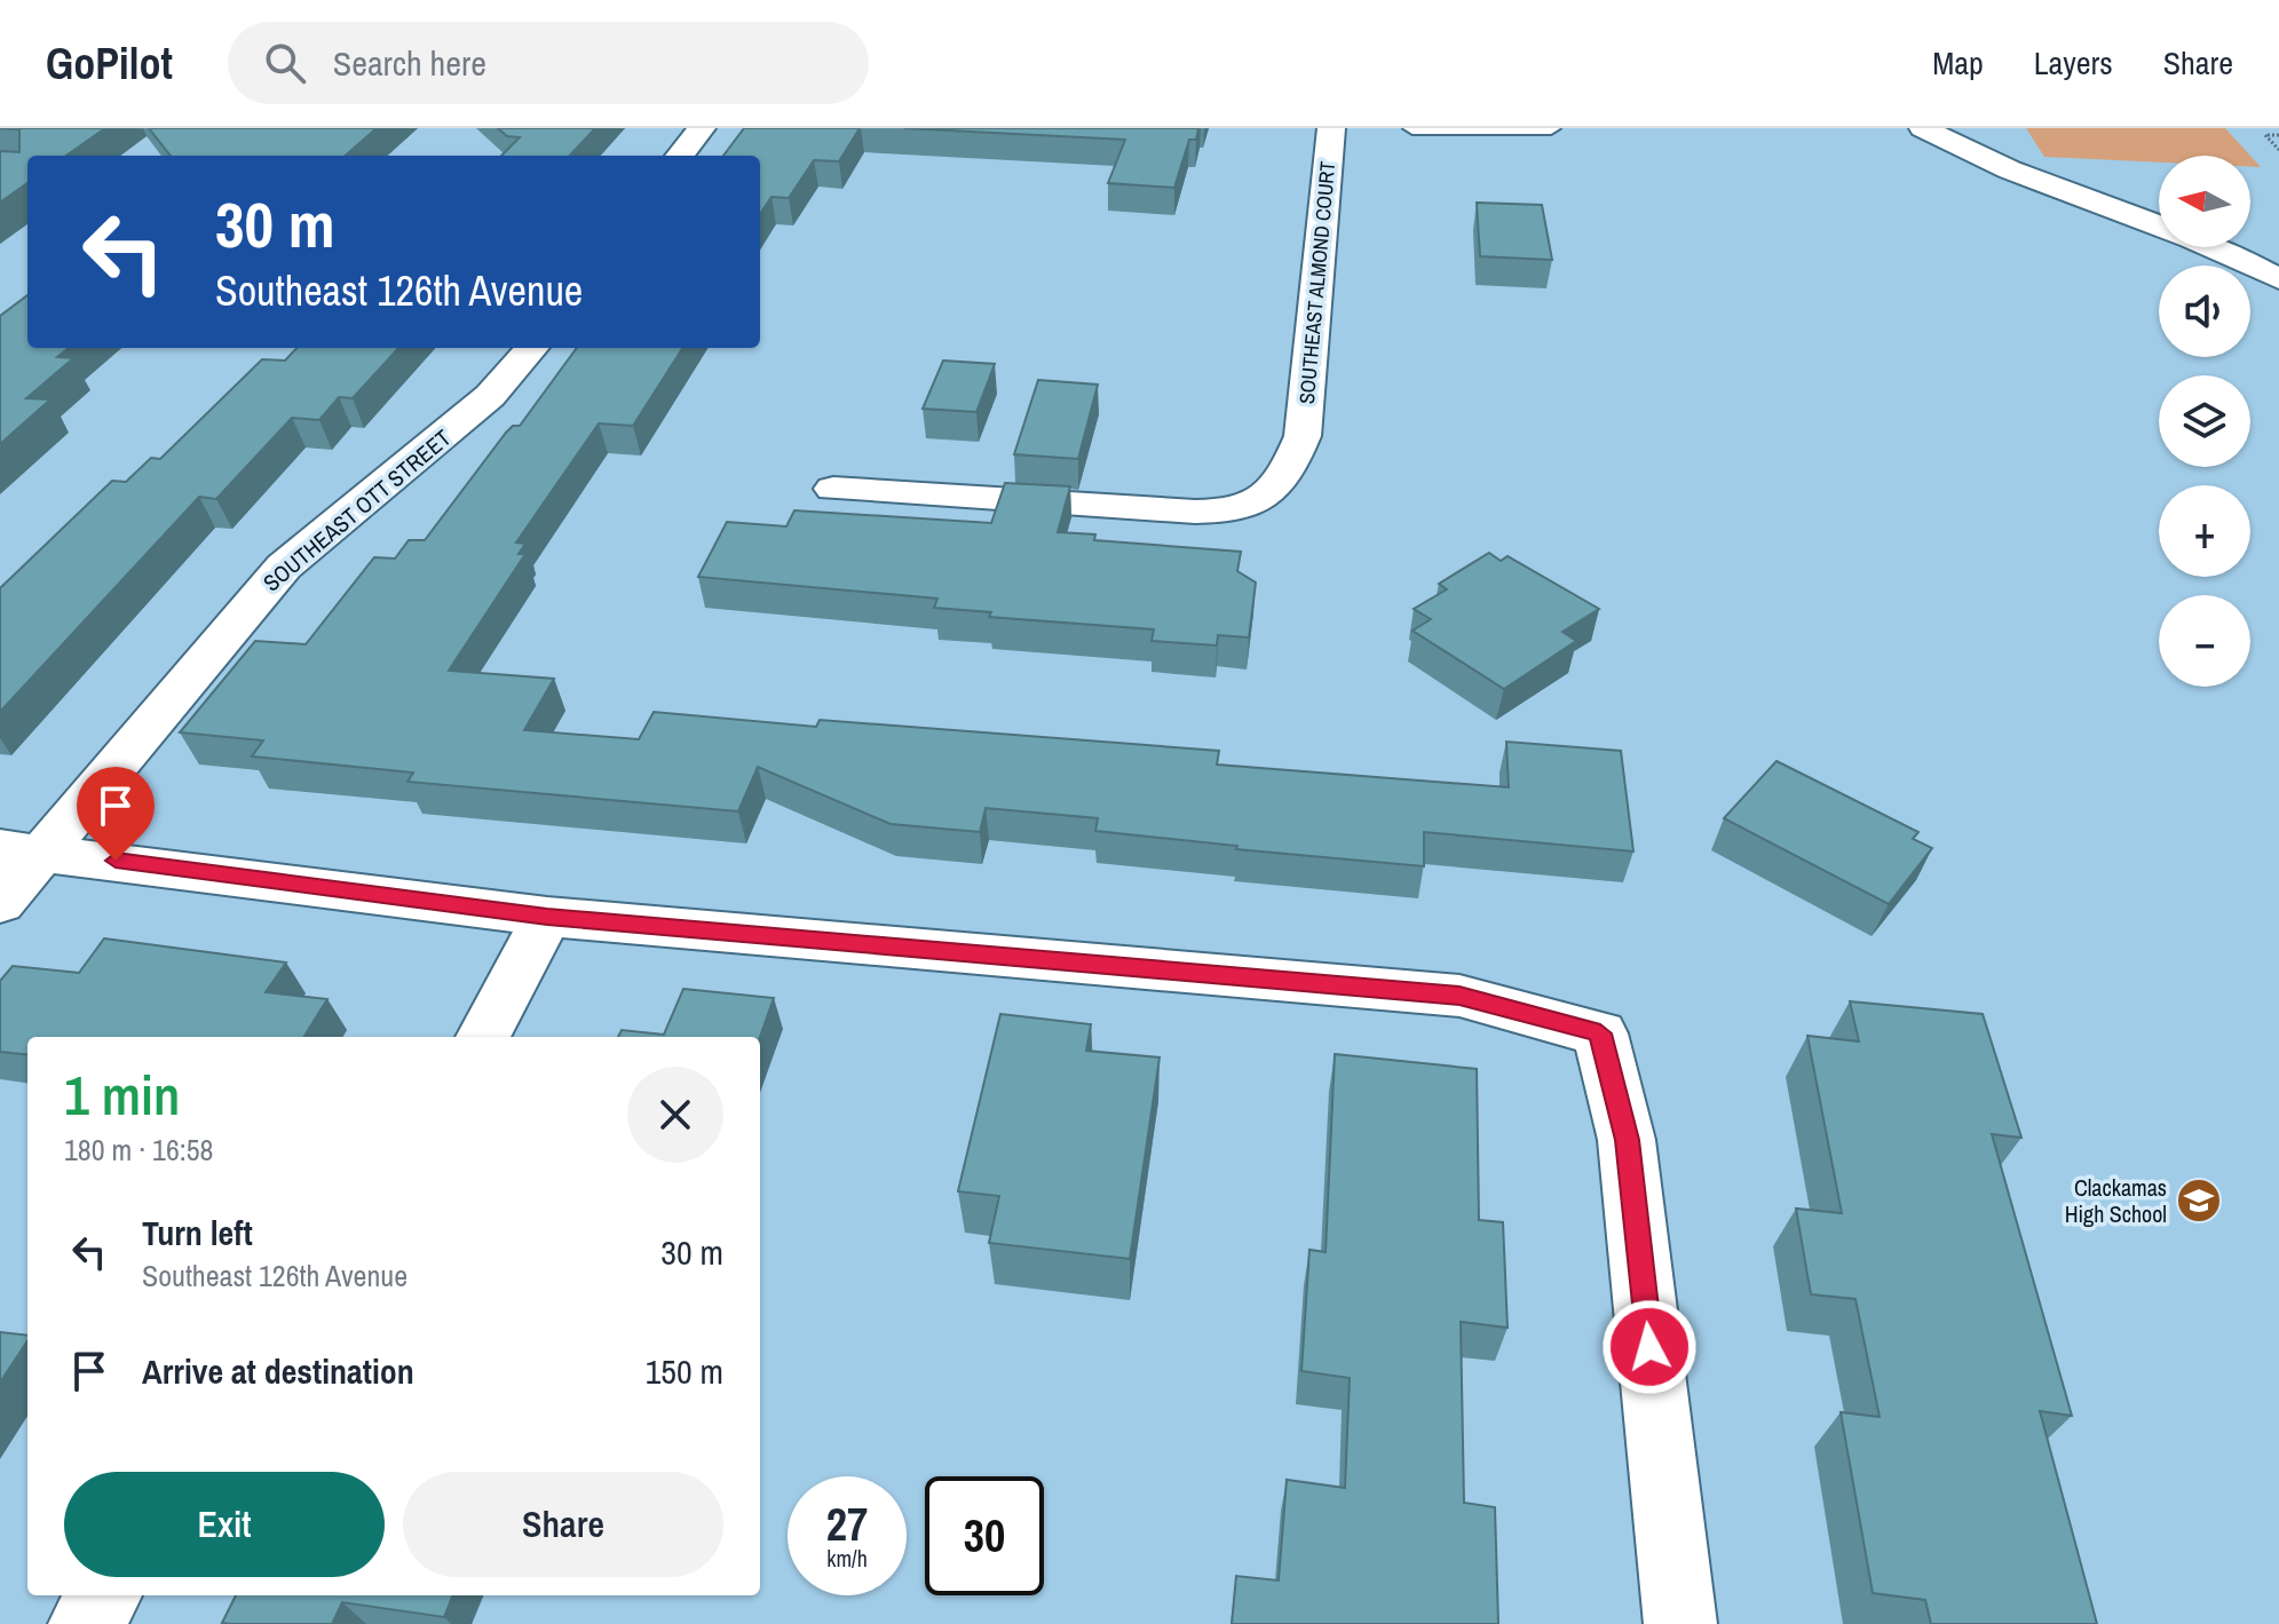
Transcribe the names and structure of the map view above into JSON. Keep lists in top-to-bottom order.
{
  "streets": {
    "street": ["SOUTHEAST ALMOND COURT", "SOUTHEAST OTT STREET"]
  },
  "places": {
    "school or university": ["Clackamas High School"]
  },
  "north": "left",
  "page": {
    "header": "GoPilot",
    "search": "Search here",
    "nav": ["Map", "Layers", "Share"],
    "map_buttons": ["+", "−"],
    "turn": ["30 m", "Southeast 126th Avenue"],
    "heading": ["1 min", "180 m · 16:58"],
    "list": [
      {
        "name": "Turn left",
        "note": "Southeast 126th Avenue",
        "value": "30 m"
      },
      {
        "name": "Arrive at destination",
        "value": "150 m"
      }
    ],
    "buttons": ["Exit", "Share"],
    "speed": "27 km/h",
    "limit": "30"
  }
}
